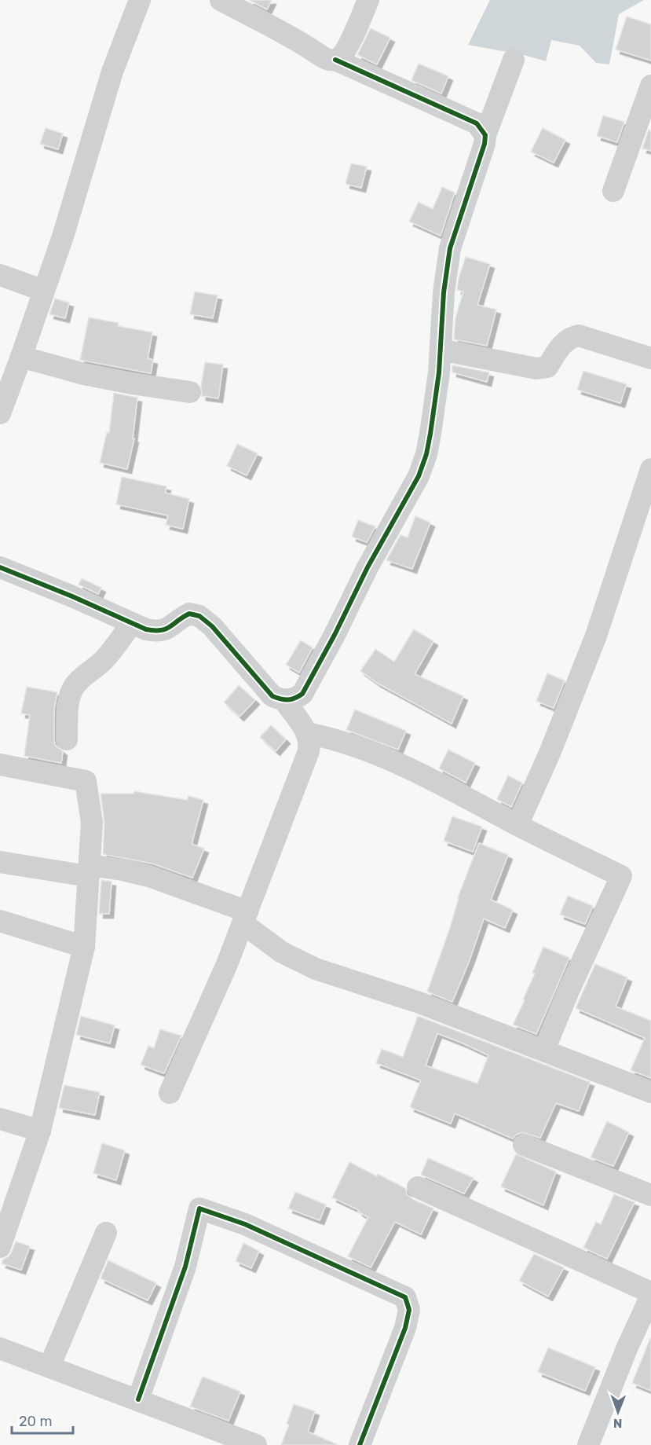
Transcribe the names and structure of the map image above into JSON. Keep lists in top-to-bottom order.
{
  "scale_bar": "20 m",
  "north": "bottom"
}
